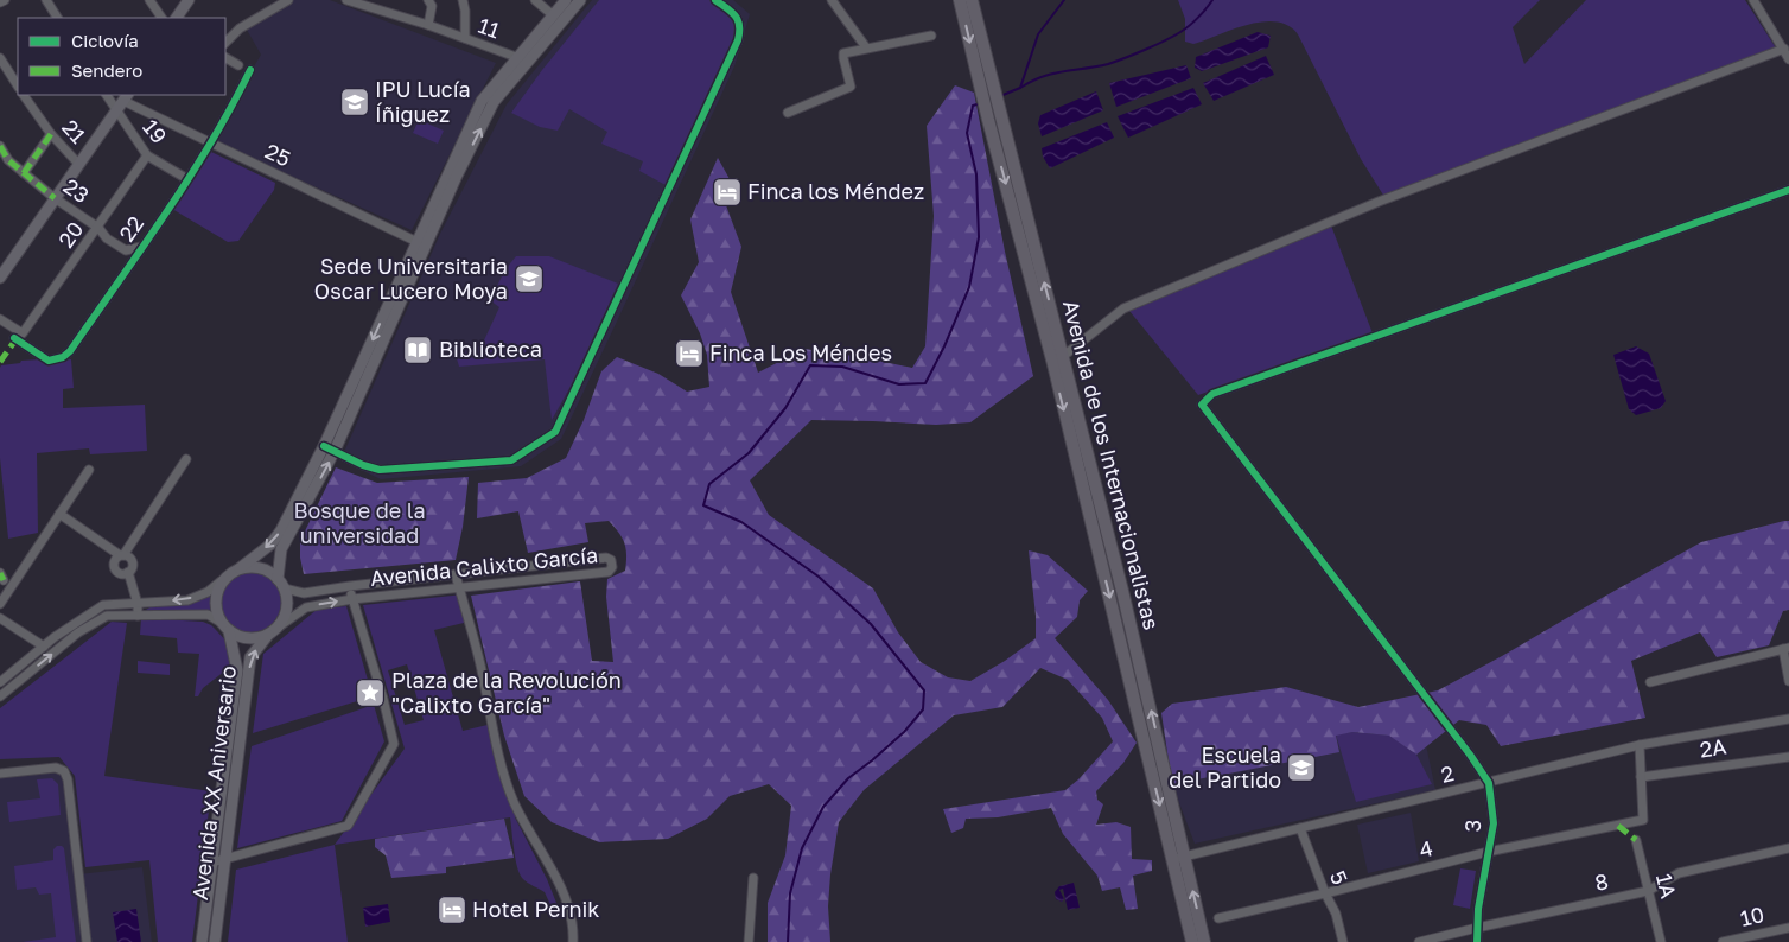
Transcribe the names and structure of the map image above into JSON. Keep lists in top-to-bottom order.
{
  "streets": {
    "highway": ["Avenida de los Internacionalistas"],
    "main road": ["Avenida XX Aniversario"],
    "street": [
      "11",
      "21",
      "19",
      "25",
      "23",
      "22",
      "20",
      "Avenida Calixto García",
      "2A",
      "2",
      "3",
      "4",
      "5",
      "8",
      "1A",
      "10"
    ]
  },
  "crossings": [
    ["19", "22"],
    ["19", "20"],
    ["25", "22"],
    ["23", "22"],
    ["23", "20"],
    ["Avenida de los Internacionalistas", "2"],
    ["Avenida Calixto García", "Avenida XX Aniversario"],
    ["2A", "4"],
    ["2", "3"],
    ["2", "5"],
    ["3", "4"],
    ["3", "8"],
    ["4", "5"],
    ["8", "1A"]
  ],
  "parks": ["Bosque de la universidad"],
  "places": {
    "school or university": ["IPU Lucía Íñiguez", "Sede Universitaria Oscar Lucero Moya", "Escuela del Partido"],
    "hotel": ["Finca los Méndez", "Finca Los Méndes", "Hotel Pernik"],
    "library": ["Biblioteca"],
    "place": ["Plaza de la Revolución \"Calixto García\""]
  },
  "legend": ["Ciclovía", "Sendero"]
}
